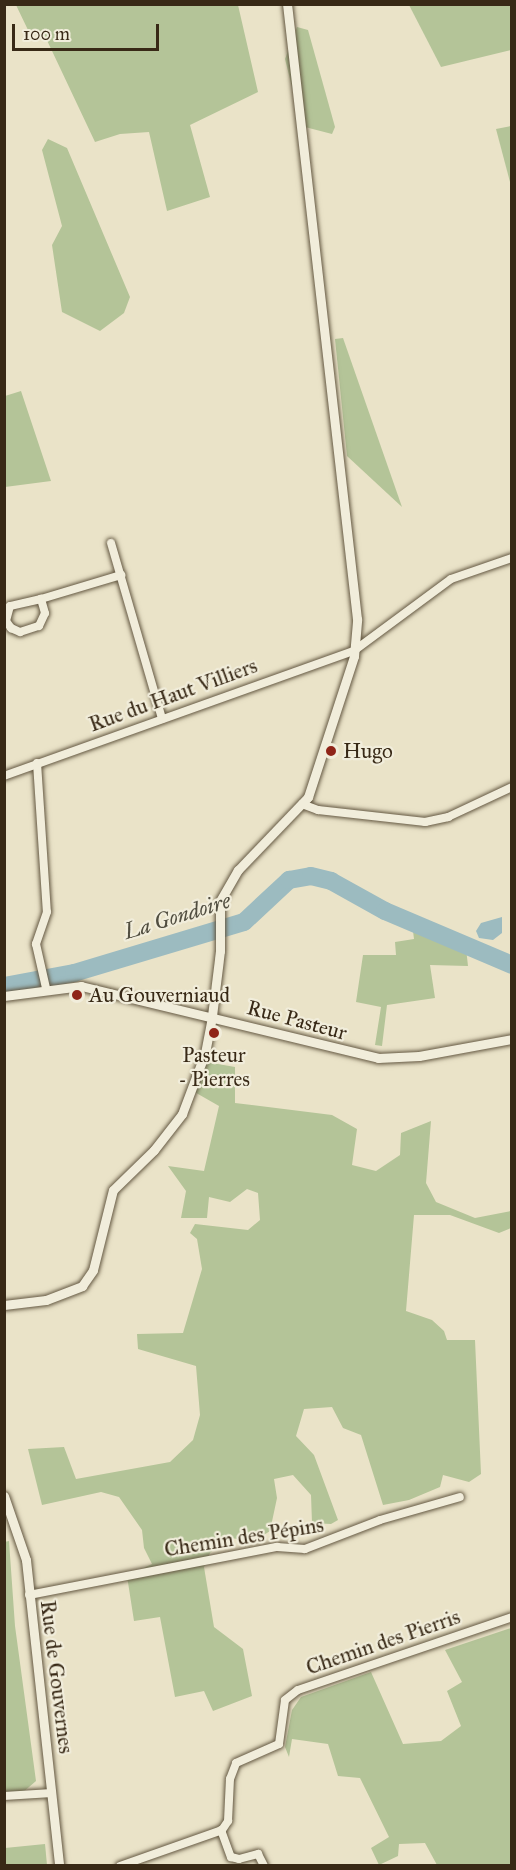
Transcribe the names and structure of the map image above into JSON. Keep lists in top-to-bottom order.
{
  "streets": {
    "street": [
      "Rue du Haut Villiers",
      "Rue Pasteur",
      "Chemin des Pépins",
      "Chemin des Pierris",
      "Rue de Gouvernes"
    ]
  },
  "crossings": [
    ["Chemin des Pépins", "Rue de Gouvernes"]
  ],
  "water": ["La Gondoire"],
  "places": ["Hugo", "Au Gouverniaud", "Pasteur - Pierres"],
  "scale_bar": "100 m"
}
